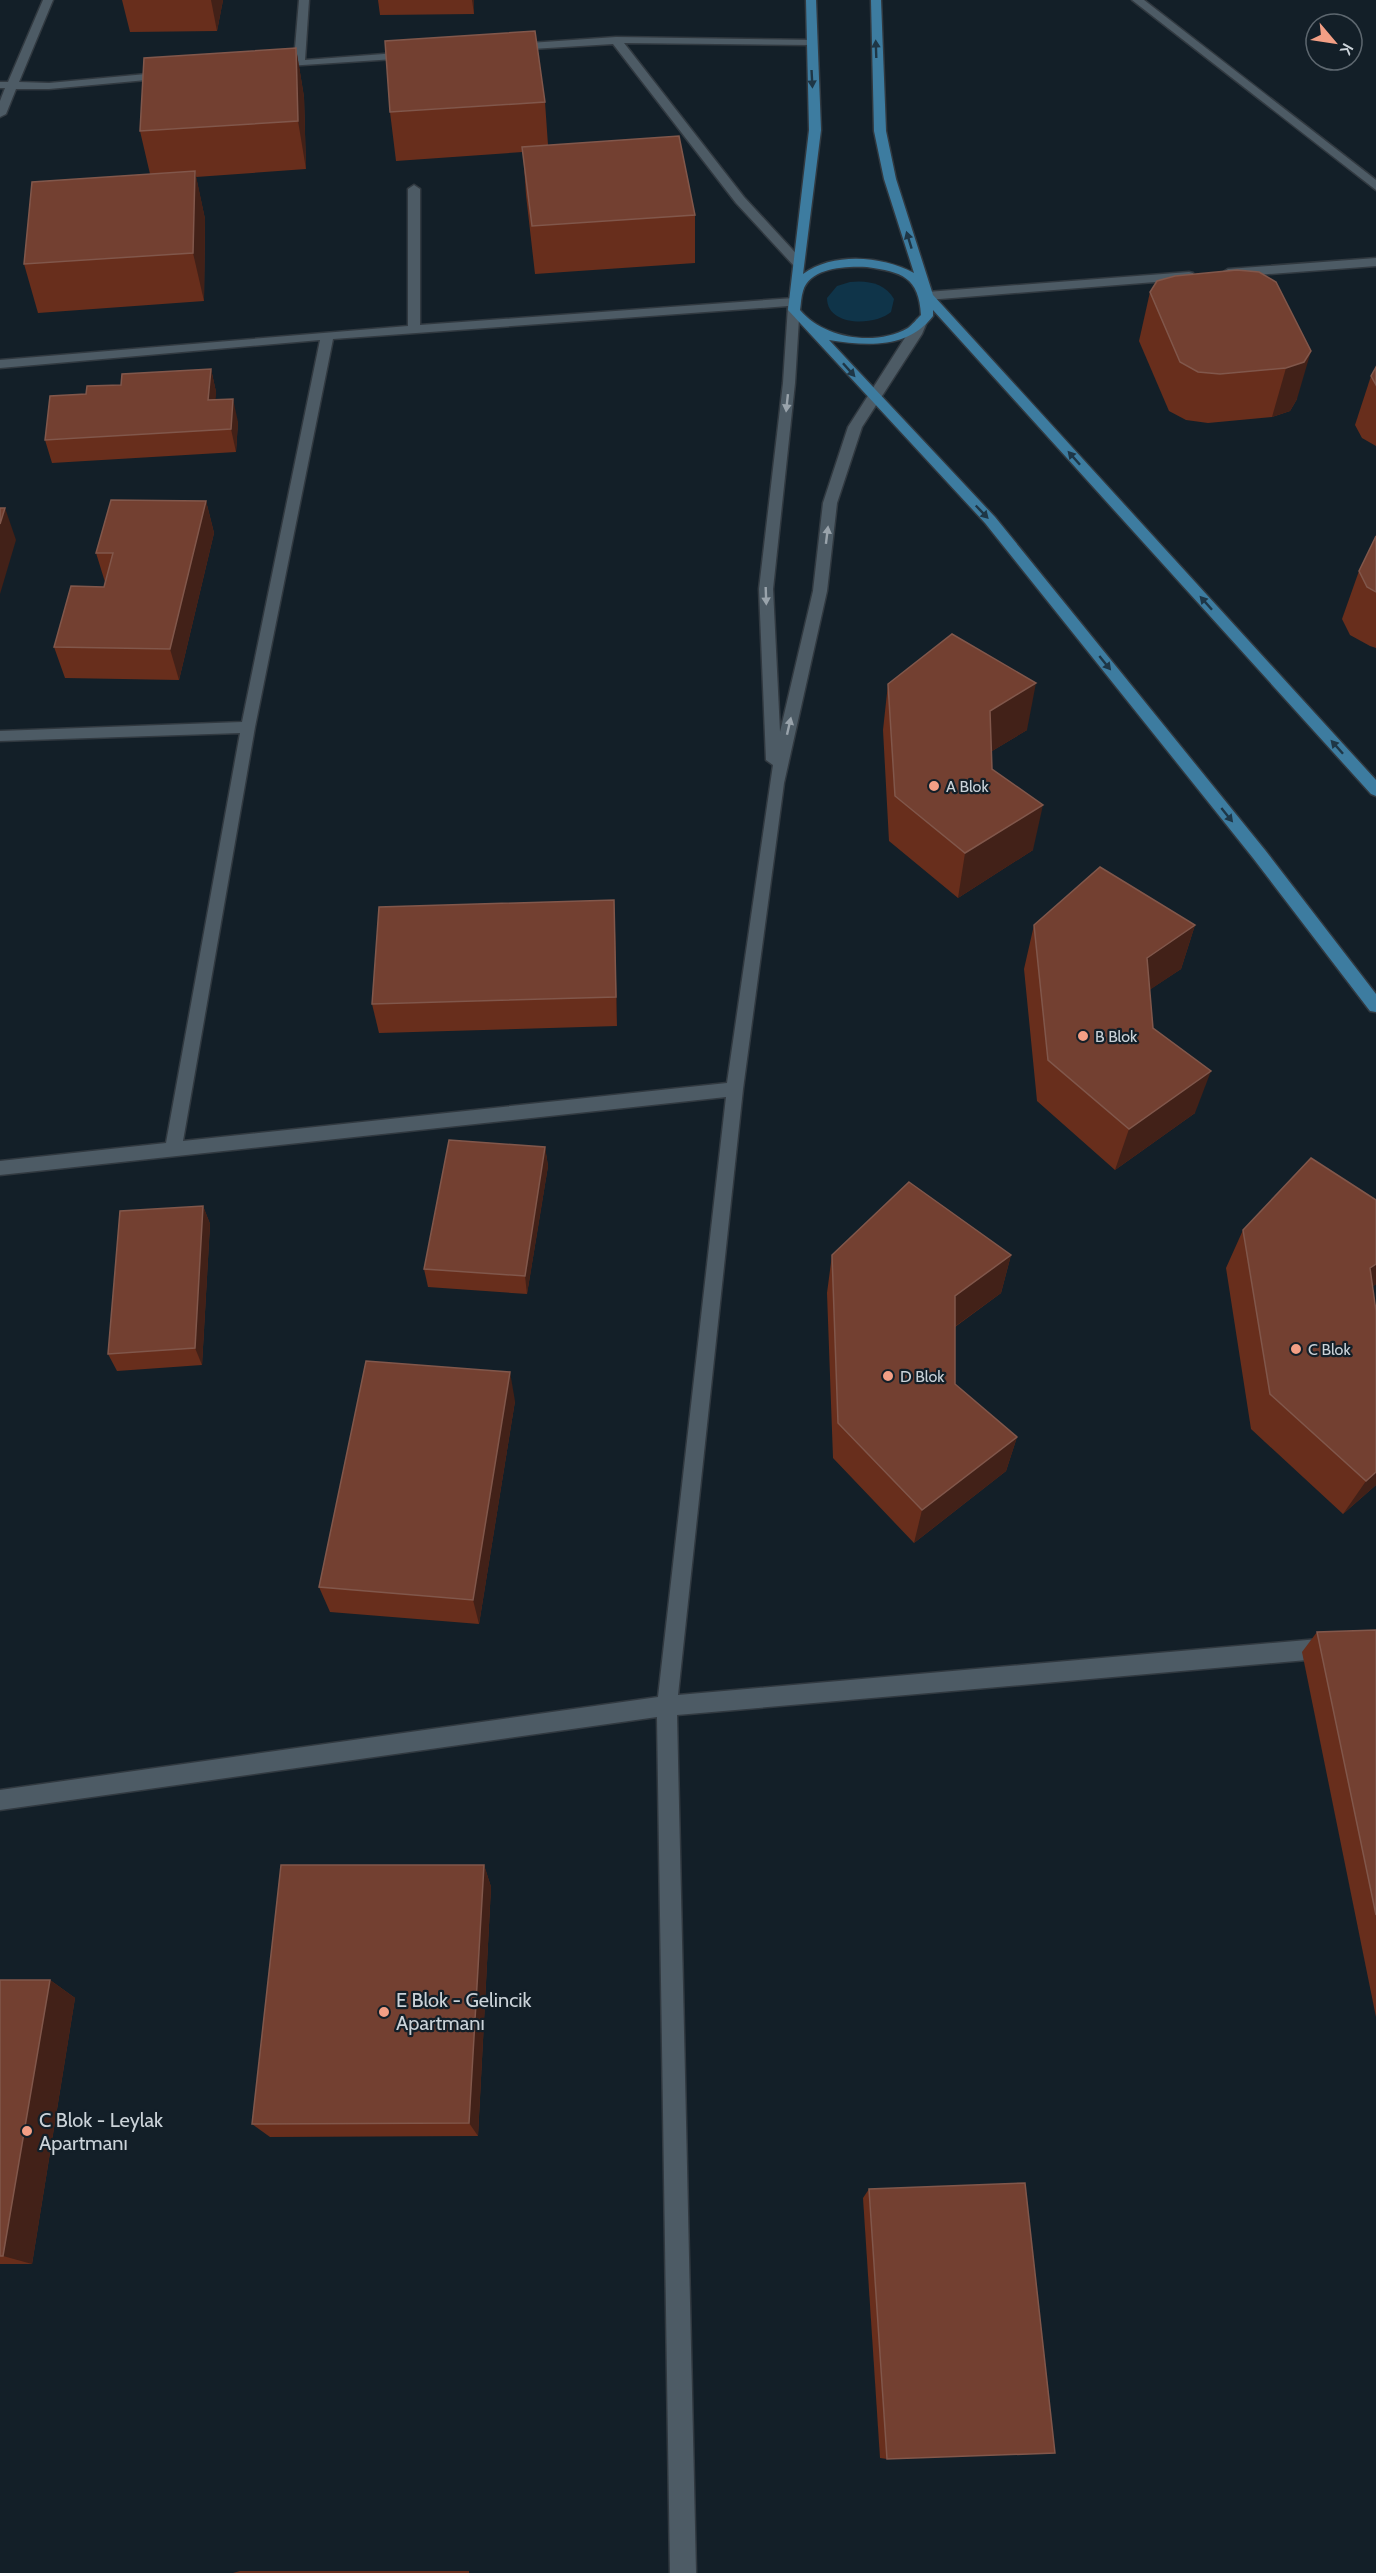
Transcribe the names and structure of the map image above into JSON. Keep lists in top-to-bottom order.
{
  "places": [
    "A Blok",
    "B Blok",
    "C Blok",
    "D Blok",
    "E Blok - Gelincik Apartmanı",
    "C Blok - Leylak Apartmanı"
  ],
  "north": "bottom right"
}
